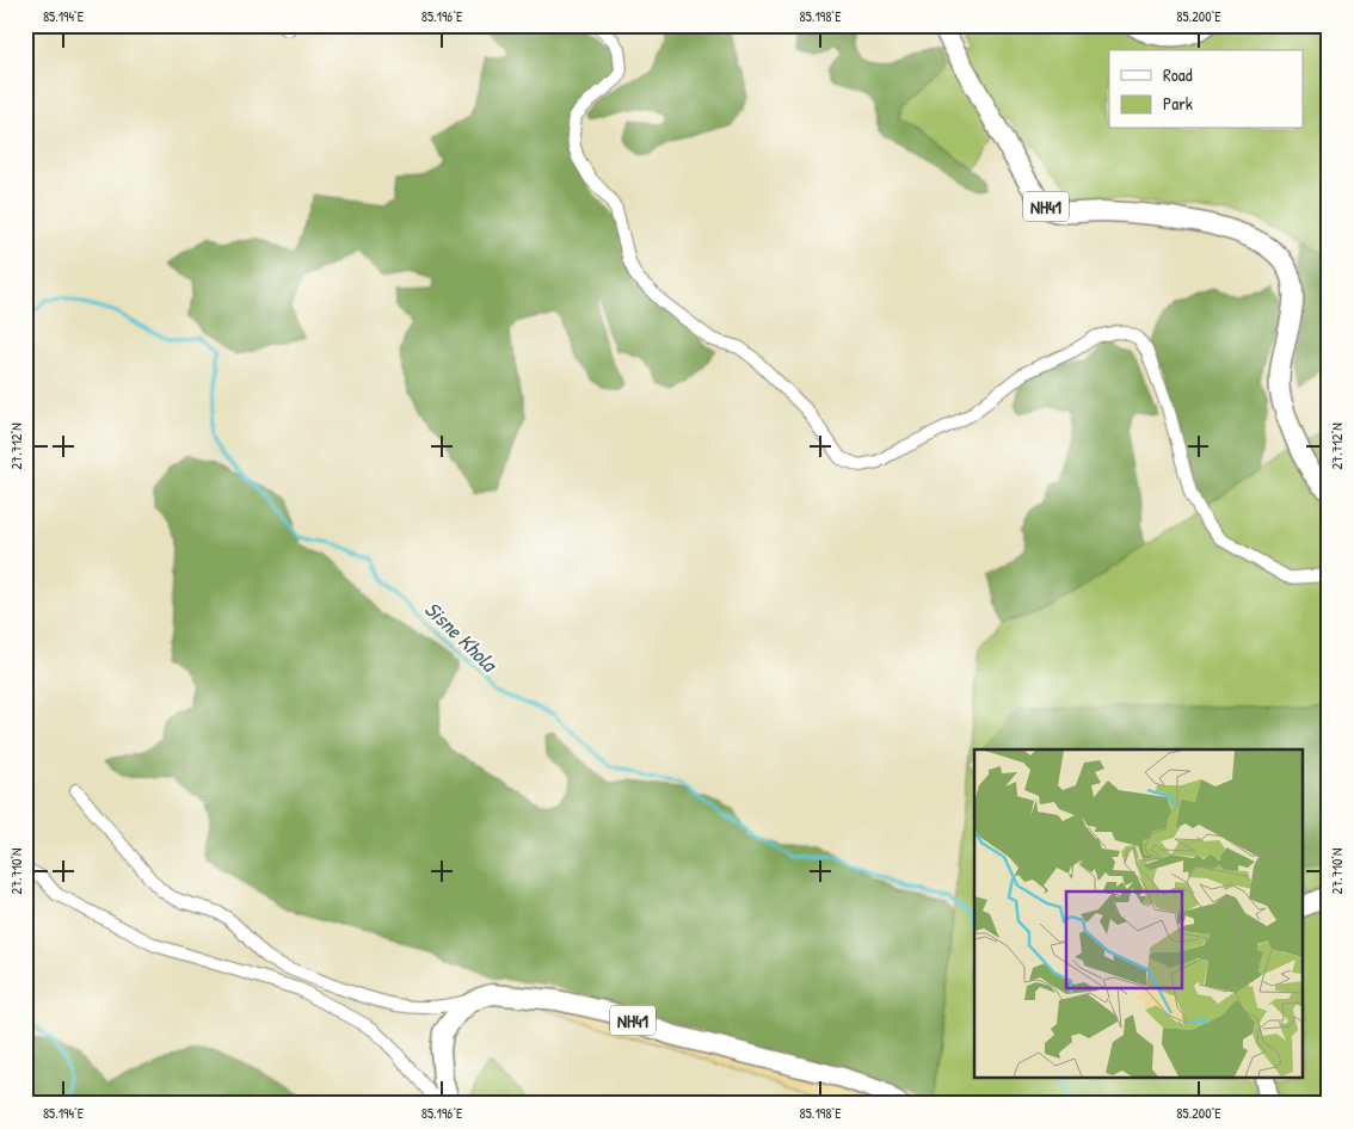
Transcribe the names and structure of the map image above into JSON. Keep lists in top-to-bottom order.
{
  "streets": {
    "highway": ["NH41"]
  },
  "water": ["Sisne Khola"],
  "legend": ["Road", "Park"],
  "coordinates": [
    "85.194°E",
    "85.196°E",
    "85.198°E",
    "85.200°E",
    "27.712°N",
    "27.710°N"
  ]
}
